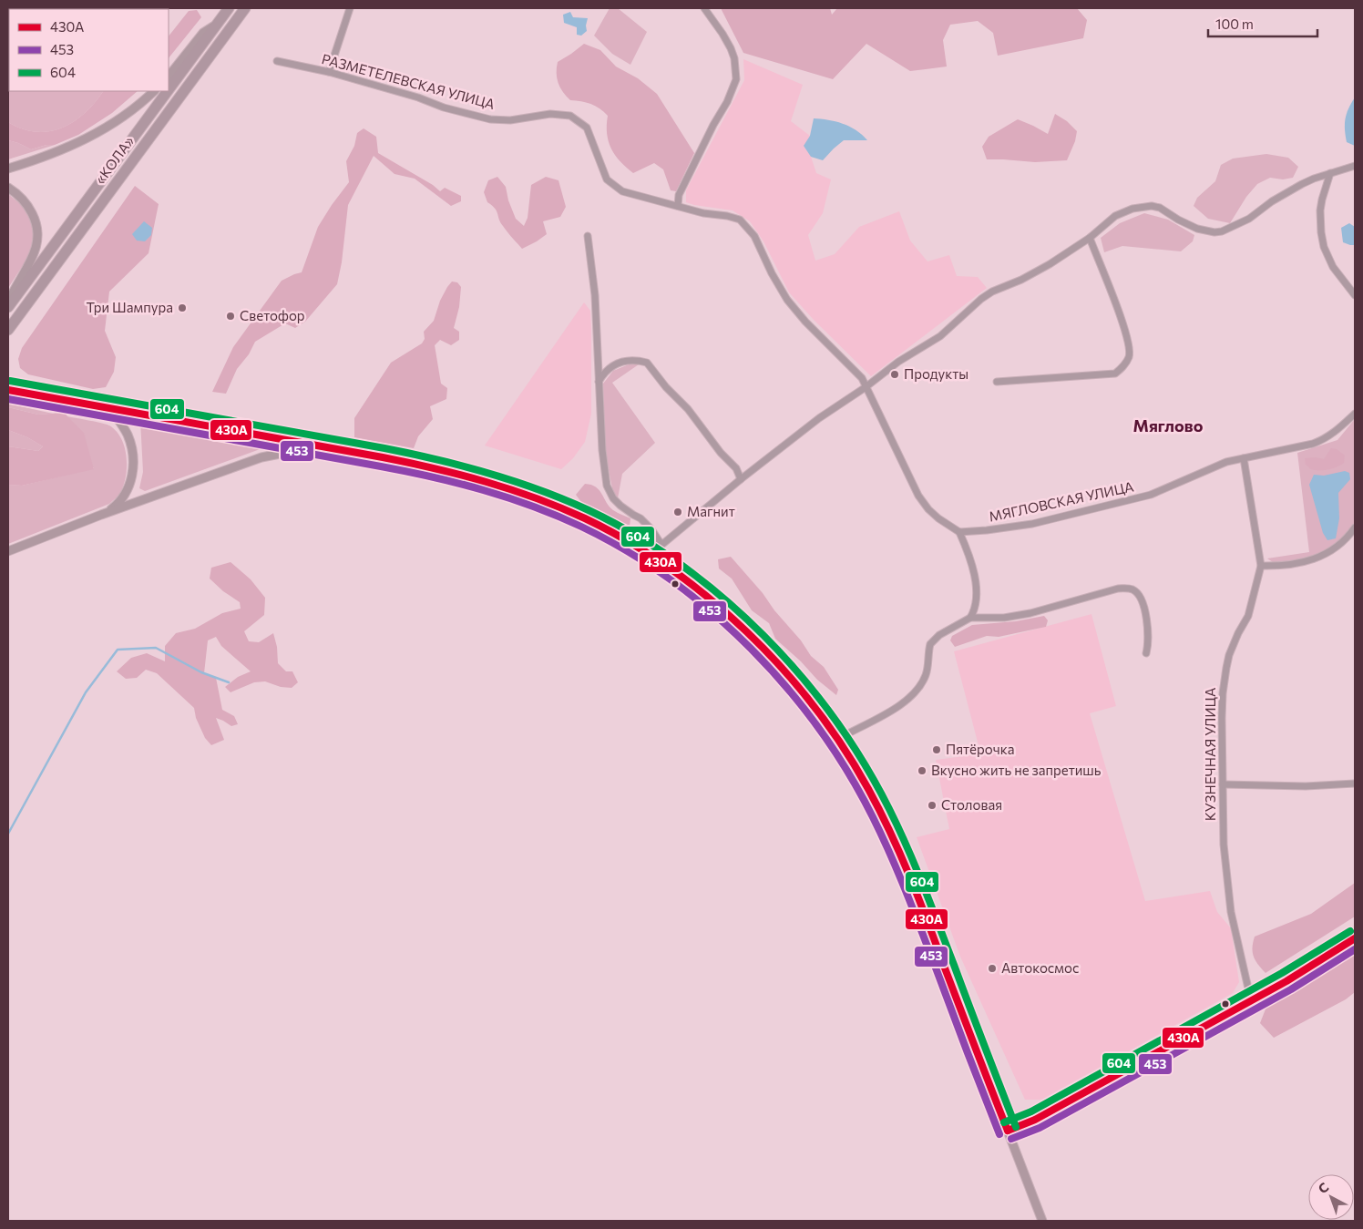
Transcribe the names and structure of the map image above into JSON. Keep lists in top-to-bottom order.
{
  "streets": {
    "highway": ["«КОЛА»"],
    "street": ["РАЗМЕТЕЛЕВСКАЯ УЛИЦА", "МЯГЛОВСКАЯ УЛИЦА", "КУЗНЕЧНАЯ УЛИЦА"]
  },
  "crossings": [
    ["МЯГЛОВСКАЯ УЛИЦА", "КУЗНЕЧНАЯ УЛИЦА"]
  ],
  "districts": ["Мяглово"],
  "places": [
    "Три Шампура",
    "Светофор",
    "Продукты",
    "Магнит",
    "Пятёрочка",
    "Вкусно жить не запретишь",
    "Столовая",
    "Автокосмос"
  ],
  "lines": ["transit line 604", "transit line 430А", "transit line 453"],
  "legend": ["430А", "453", "604"],
  "scale_bar": "100 m",
  "north": "top left"
}
